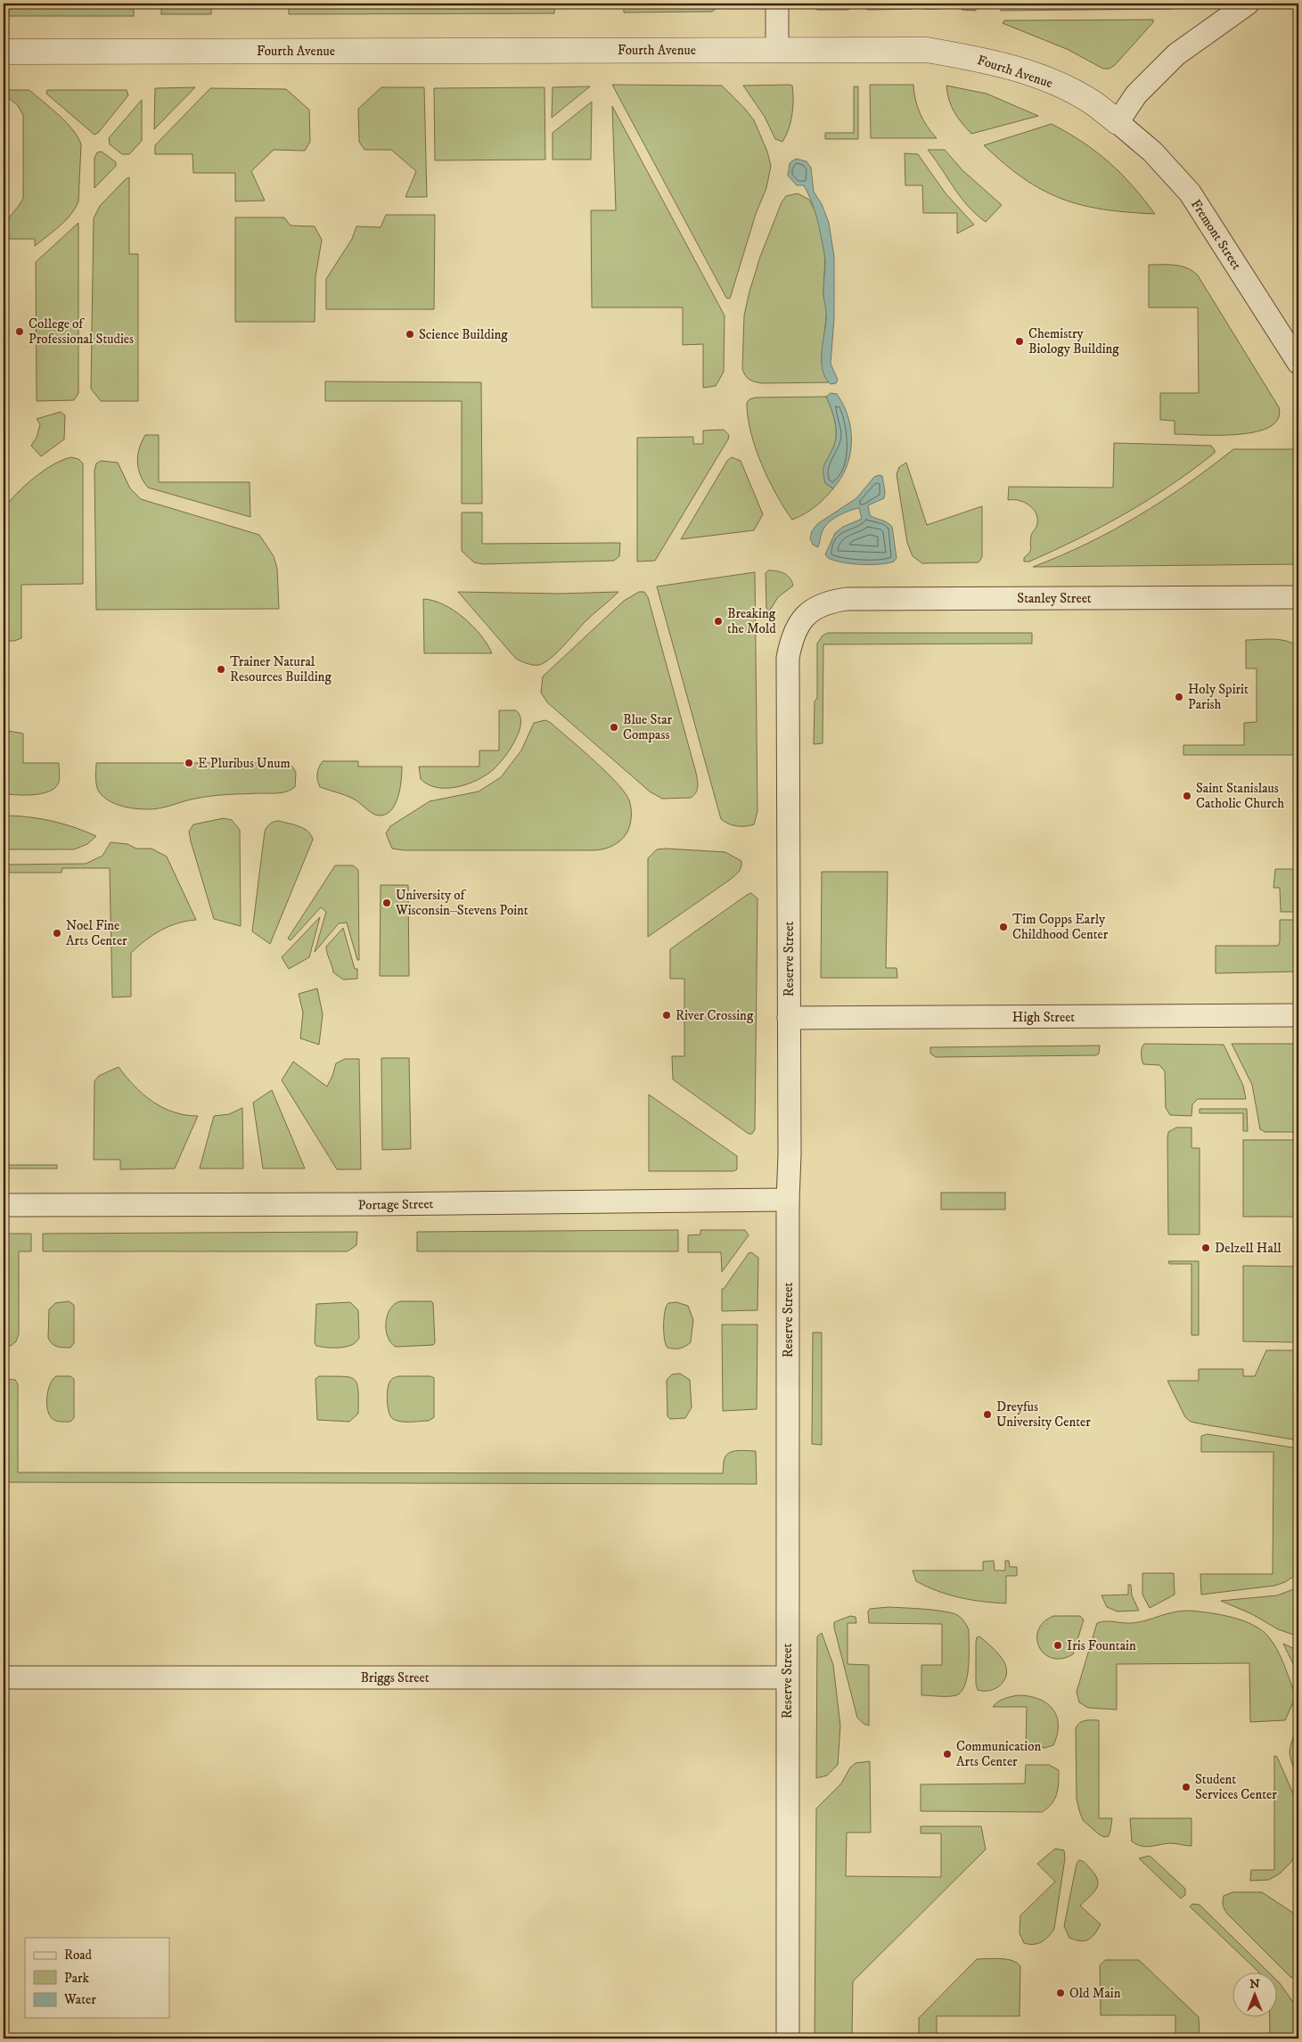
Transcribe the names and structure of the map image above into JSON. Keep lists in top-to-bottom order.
{
  "streets": {
    "street": [
      "Fourth Avenue",
      "Fremont Street",
      "Stanley Street",
      "Reserve Street",
      "High Street",
      "Portage Street",
      "Briggs Street"
    ]
  },
  "crossings": [
    ["Fourth Avenue", "Fremont Street"],
    ["Stanley Street", "Reserve Street"],
    ["Reserve Street", "High Street"],
    ["Reserve Street", "Portage Street"],
    ["Reserve Street", "Briggs Street"]
  ],
  "places": [
    "College of Professional Studies",
    "Science Building",
    "Chemistry Biology Building",
    "Breaking the Mold",
    "Trainer Natural Resources Building",
    "Holy Spirit Parish",
    "Blue Star Compass",
    "E Pluribus Unum",
    "Saint Stanislaus Catholic Church",
    "University of Wisconsin–Stevens Point",
    "Tim Copps Early Childhood Center",
    "Noel Fine Arts Center",
    "River Crossing",
    "Delzell Hall",
    "Dreyfus University Center",
    "Iris Fountain",
    "Communication Arts Center",
    "Student Services Center",
    "Old Main"
  ],
  "legend": ["Road", "Park", "Water"],
  "north": "top"
}
